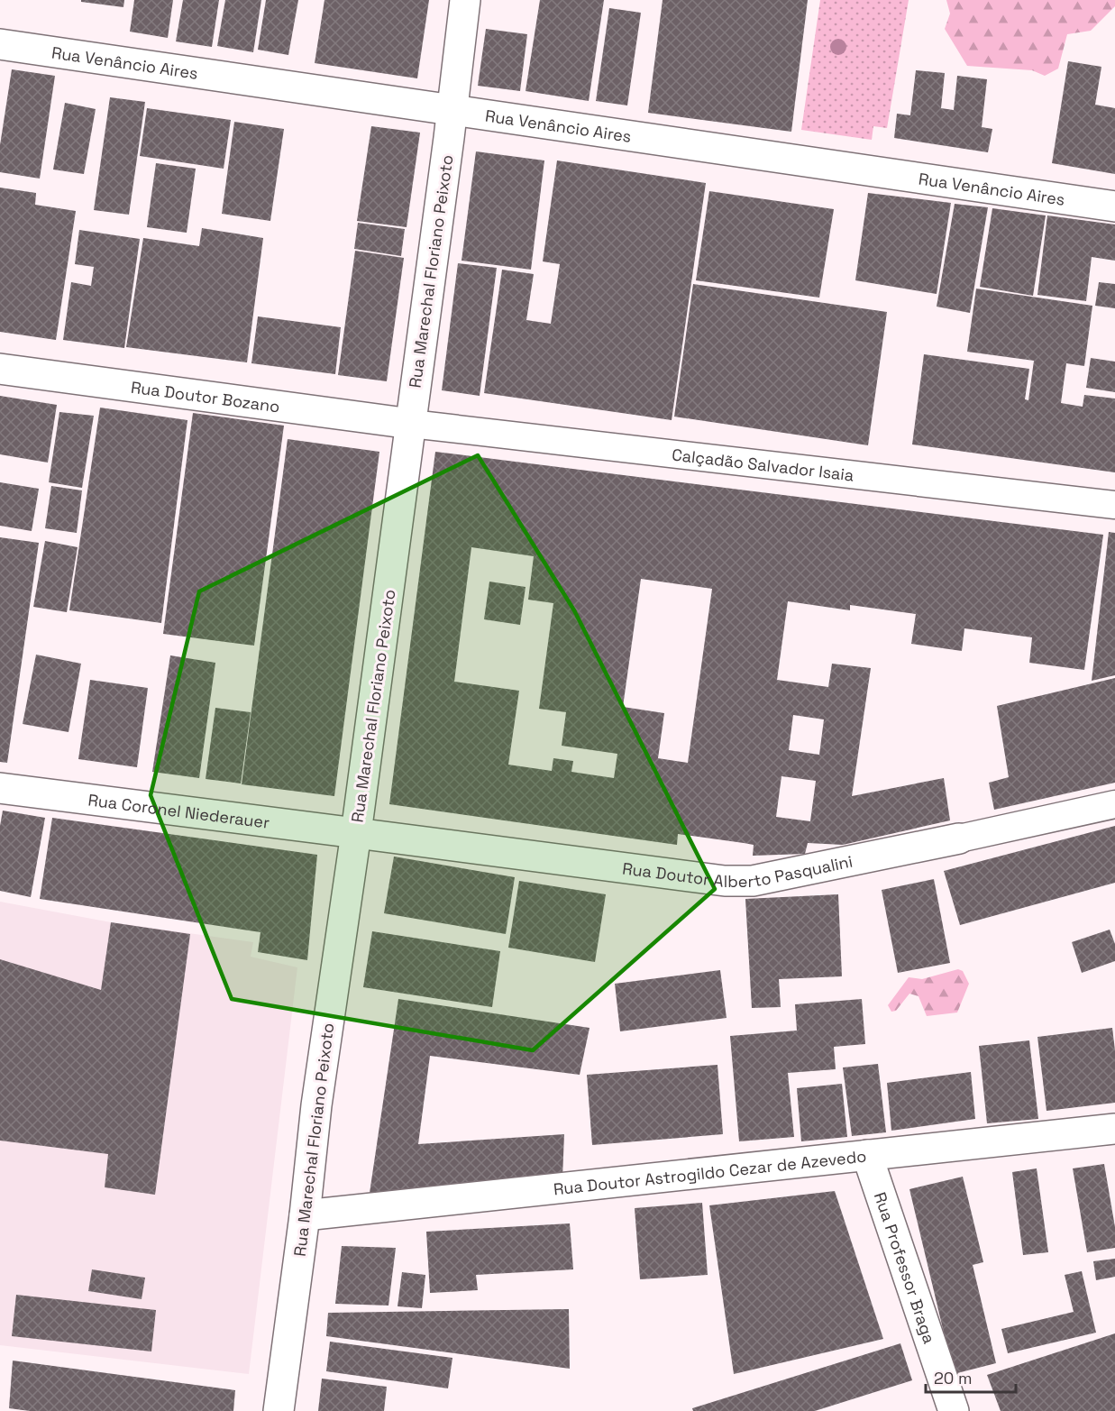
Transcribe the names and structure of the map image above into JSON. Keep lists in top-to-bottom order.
{
  "streets": {
    "street": [
      "Rua Venâncio Aires",
      "Rua Marechal Floriano Peixoto",
      "Rua Doutor Bozano",
      "Calçadão Salvador Isaia",
      "Rua Coronel Niederauer",
      "Rua Doutor Alberto Pasqualini",
      "Rua Doutor Astrogildo Cezar de Azevedo",
      "Rua Professor Braga"
    ]
  },
  "crossings": [
    ["Rua Venâncio Aires", "Rua Marechal Floriano Peixoto"],
    ["Rua Marechal Floriano Peixoto", "Rua Doutor Bozano"],
    ["Rua Marechal Floriano Peixoto", "Calçadão Salvador Isaia"],
    ["Rua Marechal Floriano Peixoto", "Rua Coronel Niederauer"],
    ["Rua Marechal Floriano Peixoto", "Rua Doutor Alberto Pasqualini"],
    ["Rua Marechal Floriano Peixoto", "Rua Doutor Astrogildo Cezar de Azevedo"],
    ["Rua Doutor Bozano", "Calçadão Salvador Isaia"],
    ["Rua Coronel Niederauer", "Rua Doutor Alberto Pasqualini"],
    ["Rua Doutor Astrogildo Cezar de Azevedo", "Rua Professor Braga"]
  ],
  "scale_bar": "20 m"
}
